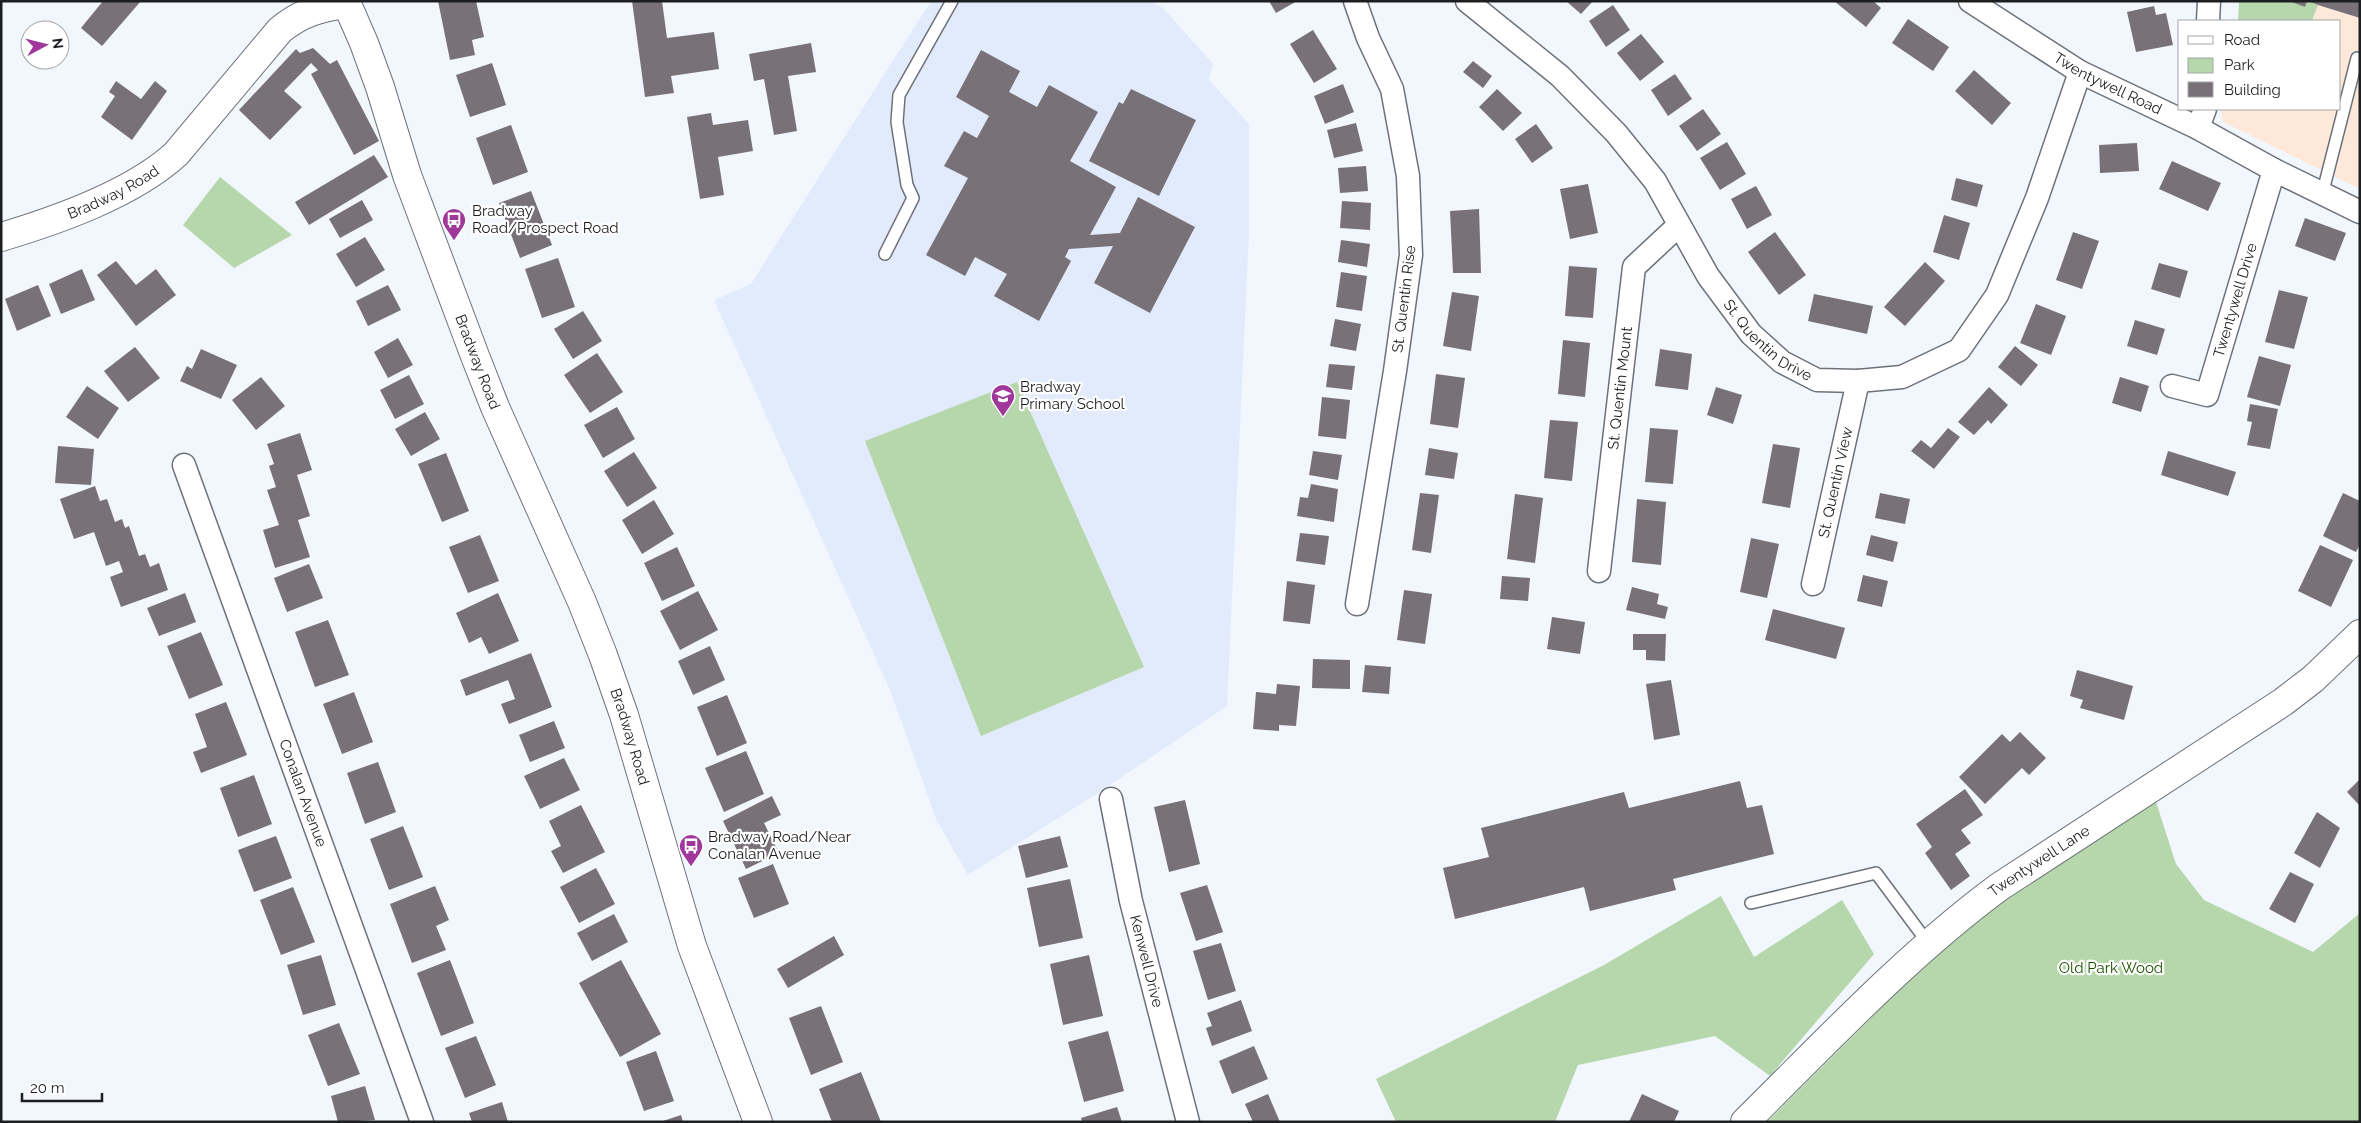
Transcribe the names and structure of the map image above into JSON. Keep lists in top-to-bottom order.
{
  "streets": {
    "main road": ["Bradway Road", "Twentywell Lane"],
    "street": [
      "Twentywell Road",
      "St. Quentin Rise",
      "Twentywell Drive",
      "St. Quentin Drive",
      "St. Quentin Mount",
      "St. Quentin View",
      "Conalan Avenue",
      "Kenwell Drive"
    ]
  },
  "crossings": [
    ["Twentywell Road", "Twentywell Drive"],
    ["Twentywell Road", "St. Quentin Drive"],
    ["St. Quentin Drive", "St. Quentin Mount"],
    ["St. Quentin Drive", "St. Quentin View"]
  ],
  "parks": ["Old Park Wood"],
  "places": {
    "bus stop": ["Bradway Road/Prospect Road", "Bradway Road/Near Conalan Avenue"],
    "school or university": ["Bradway Primary School"]
  },
  "legend": ["Road", "Park", "Building"],
  "scale_bar": "20 m",
  "north": "right"
}
